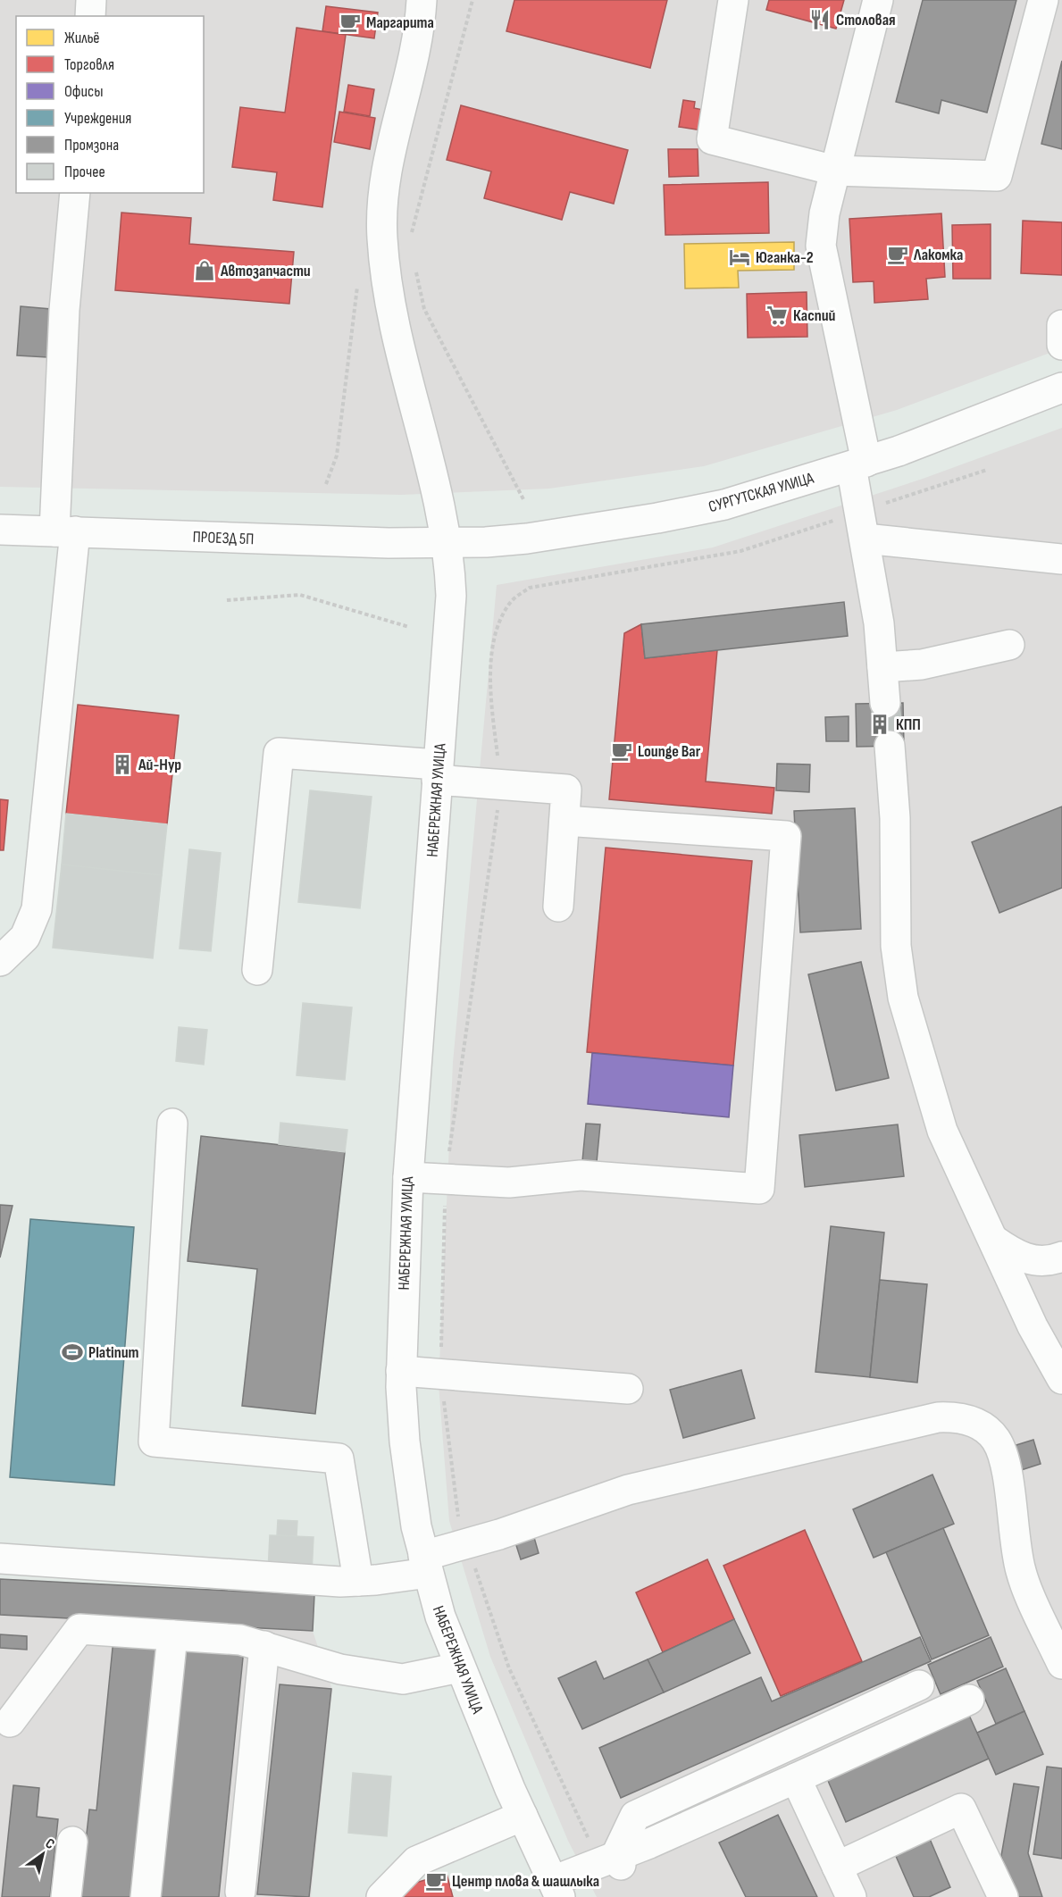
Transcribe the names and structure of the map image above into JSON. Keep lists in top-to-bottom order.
{
  "streets": {
    "street": ["СУРГУТСКАЯ УЛИЦА", "ПРОЕЗД 5П", "НАБЕРЕЖНАЯ УЛИЦА"]
  },
  "crossings": [
    ["СУРГУТСКАЯ УЛИЦА", "ПРОЕЗД 5П"],
    ["СУРГУТСКАЯ УЛИЦА", "НАБЕРЕЖНАЯ УЛИЦА"],
    ["ПРОЕЗД 5П", "НАБЕРЕЖНАЯ УЛИЦА"]
  ],
  "places": {
    "restaurant": ["Столовая"],
    "cafe": [
      "Маргарита",
      "Лакомка",
      "Lounge Bar",
      "Центр плова & шашлыка"
    ],
    "hotel": ["Юганка-2"],
    "shop": ["Автозапчасти"],
    "supermarket": ["Каспий"],
    "building": ["КПП", "Ай-Нур"],
    "sports": ["Platinum"]
  },
  "legend": [
    "Жильё",
    "Торговля",
    "Офисы",
    "Учреждения",
    "Промзона",
    "Прочее"
  ],
  "north": "top right"
}
